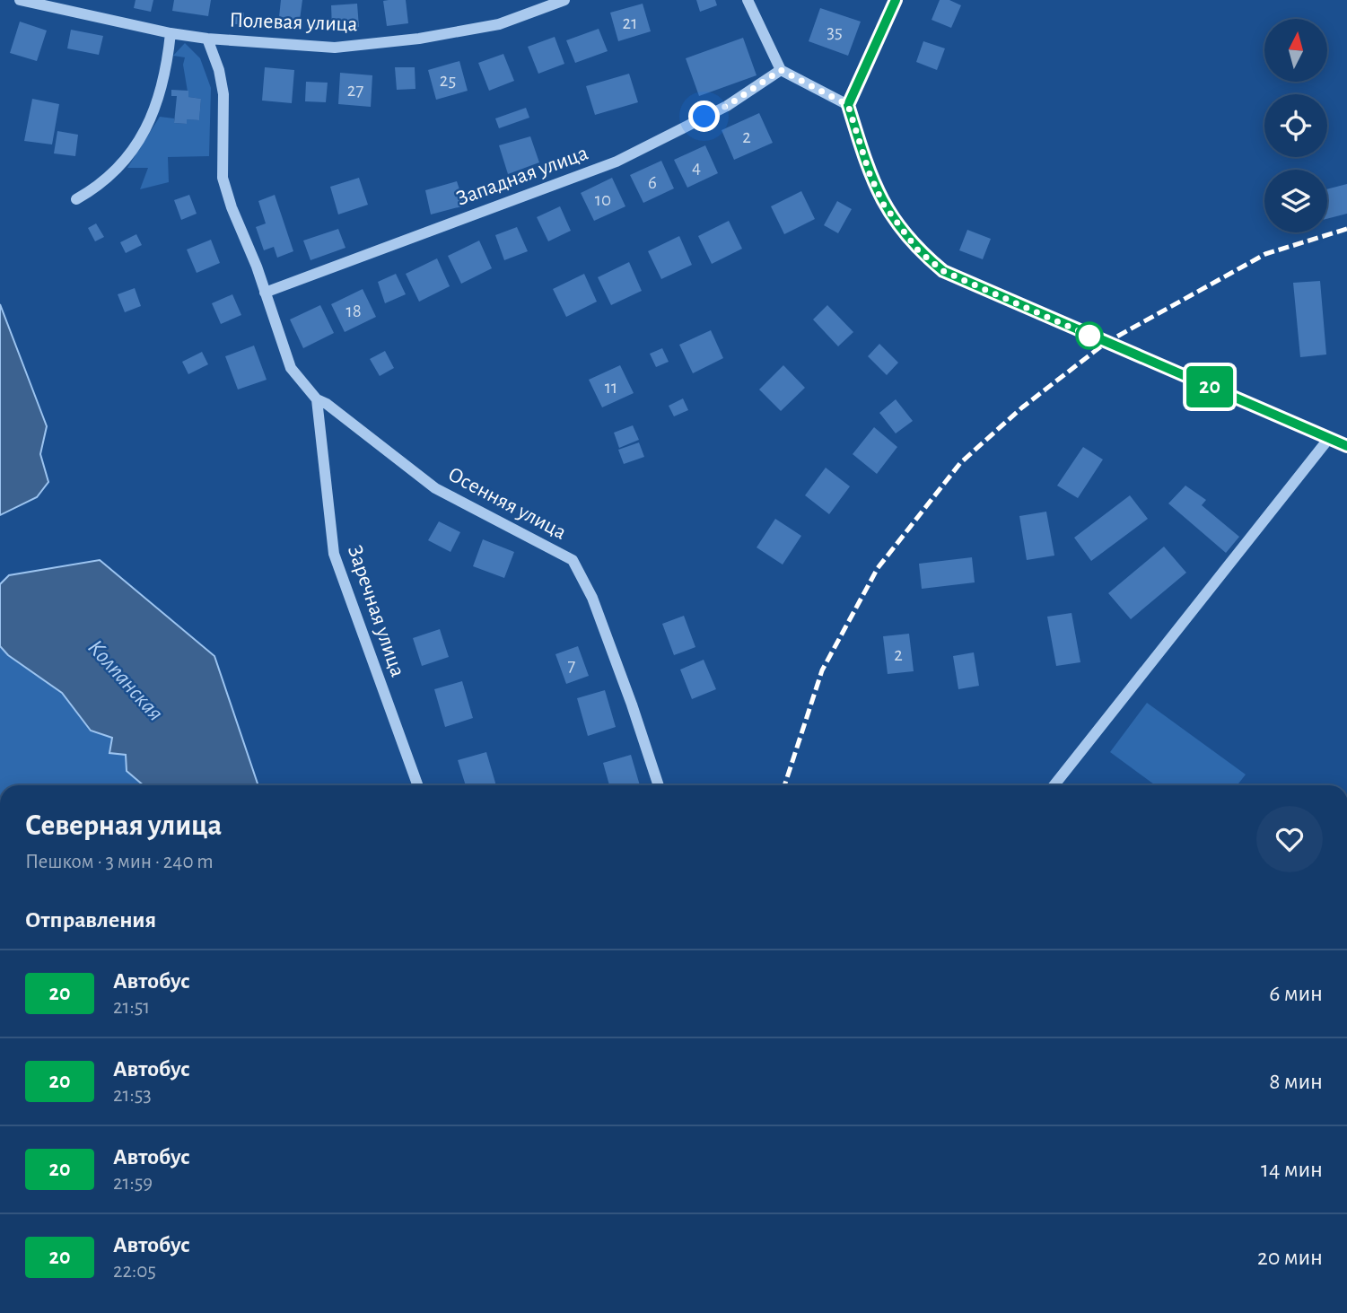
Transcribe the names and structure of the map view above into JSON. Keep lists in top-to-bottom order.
{
  "streets": {
    "street": [
      "Полевая улица",
      "Западная улица",
      "Осенняя улица",
      "Заречная улица"
    ]
  },
  "crossings": [
    ["Осенняя улица", "Заречная улица"]
  ],
  "water": ["Колпанская"],
  "lines": ["bus line 20"],
  "house_numbers": [
    "21",
    "35",
    "25",
    "27",
    "2",
    "4",
    "6",
    "10",
    "18",
    "11",
    "2",
    "7"
  ],
  "north": "top",
  "page": {
    "on_map": "20",
    "heading": [
      ["Северная улица", "Пешком · 3 мин · 240 m"],
      "Отправления"
    ],
    "list": [
      {
        "mark": "20",
        "name": "Автобус",
        "note": "21:51",
        "value": "6 мин"
      },
      {
        "mark": "20",
        "name": "Автобус",
        "note": "21:53",
        "value": "8 мин"
      },
      {
        "mark": "20",
        "name": "Автобус",
        "note": "21:59",
        "value": "14 мин"
      },
      {
        "mark": "20",
        "name": "Автобус",
        "note": "22:05",
        "value": "20 мин"
      }
    ]
  }
}
